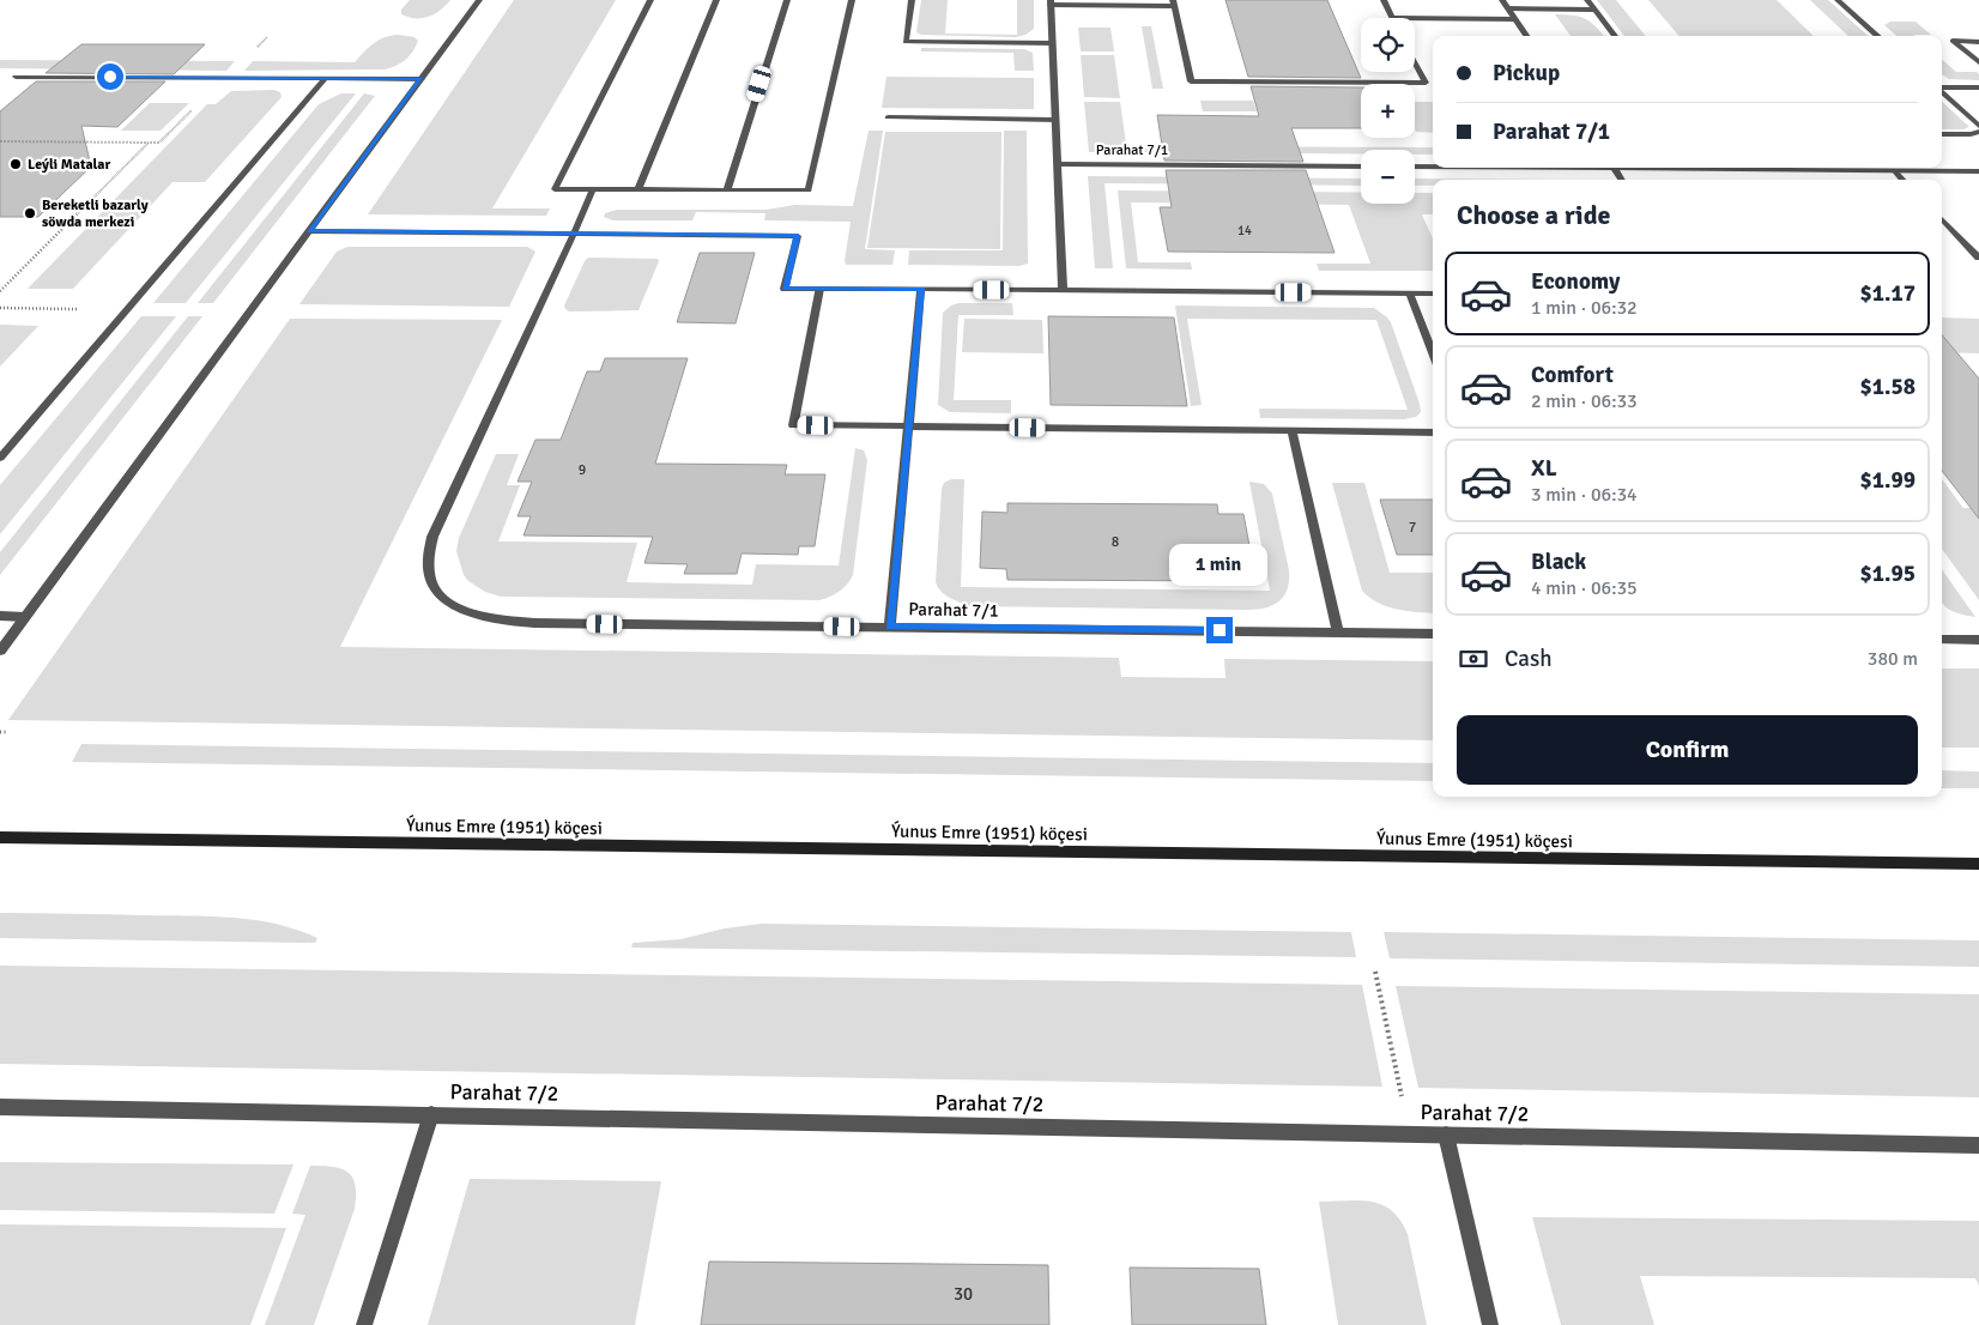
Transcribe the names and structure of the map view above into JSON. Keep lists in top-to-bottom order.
{
  "streets": {
    "street": ["Parahat 7/1", "Ýunus Emre (1951) köçesi", "Parahat 7/2"]
  },
  "places": ["Leýli Matalar", "Bereketli bazarly söwda merkezi"],
  "house_numbers": [
    "14",
    "9",
    "7",
    "8",
    "30"
  ],
  "page": {
    "map_buttons": ["+", "−"],
    "banner": ["Pickup", "Parahat 7/1"],
    "heading": "Choose a ride",
    "list": [
      {
        "name": "Economy",
        "note": "1 min · 06:32",
        "value": "$1.17"
      },
      {
        "name": "Comfort",
        "note": "2 min · 06:33",
        "value": "$1.58"
      },
      {
        "name": "XL",
        "note": "3 min · 06:34",
        "value": "$1.99"
      },
      {
        "name": "Black",
        "note": "4 min · 06:35",
        "value": "$1.95"
      }
    ],
    "bubble": "1 min",
    "pay": ["Cash", "380 m"],
    "buttons": "Confirm"
  }
}
